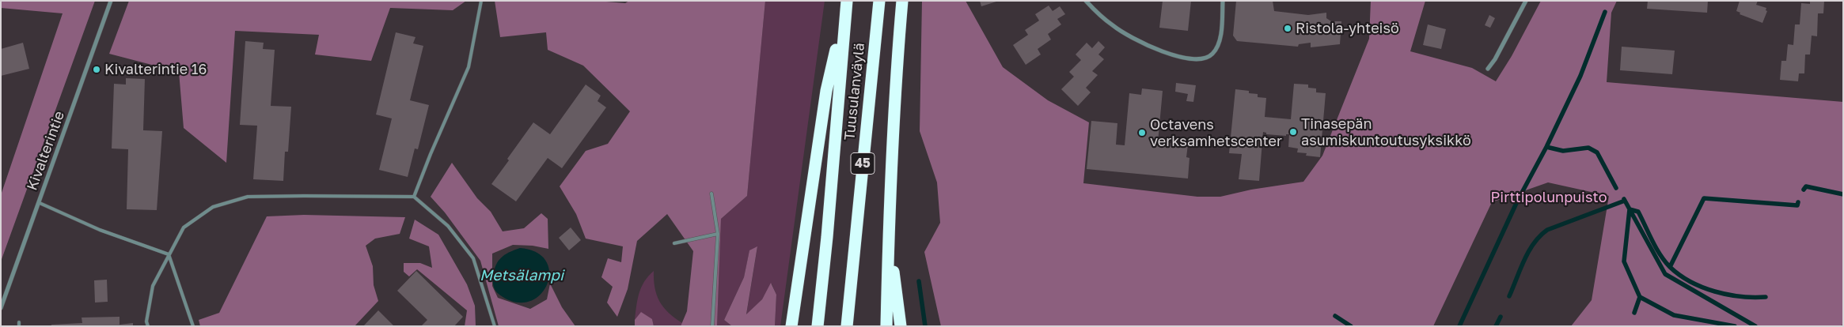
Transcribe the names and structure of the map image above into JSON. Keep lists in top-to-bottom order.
{
  "streets": {
    "highway": ["Tuusulanväylä", "45"],
    "street": ["Kivalterintie"]
  },
  "water": ["Metsälampi"],
  "parks": ["Pirttipolunpuisto"],
  "places": [
    "Ristola-yhteisö",
    "Kivalterintie 16",
    "Tinasepän asumiskuntoutusyksikkö",
    "Octavens verksamhetscenter"
  ]
}
